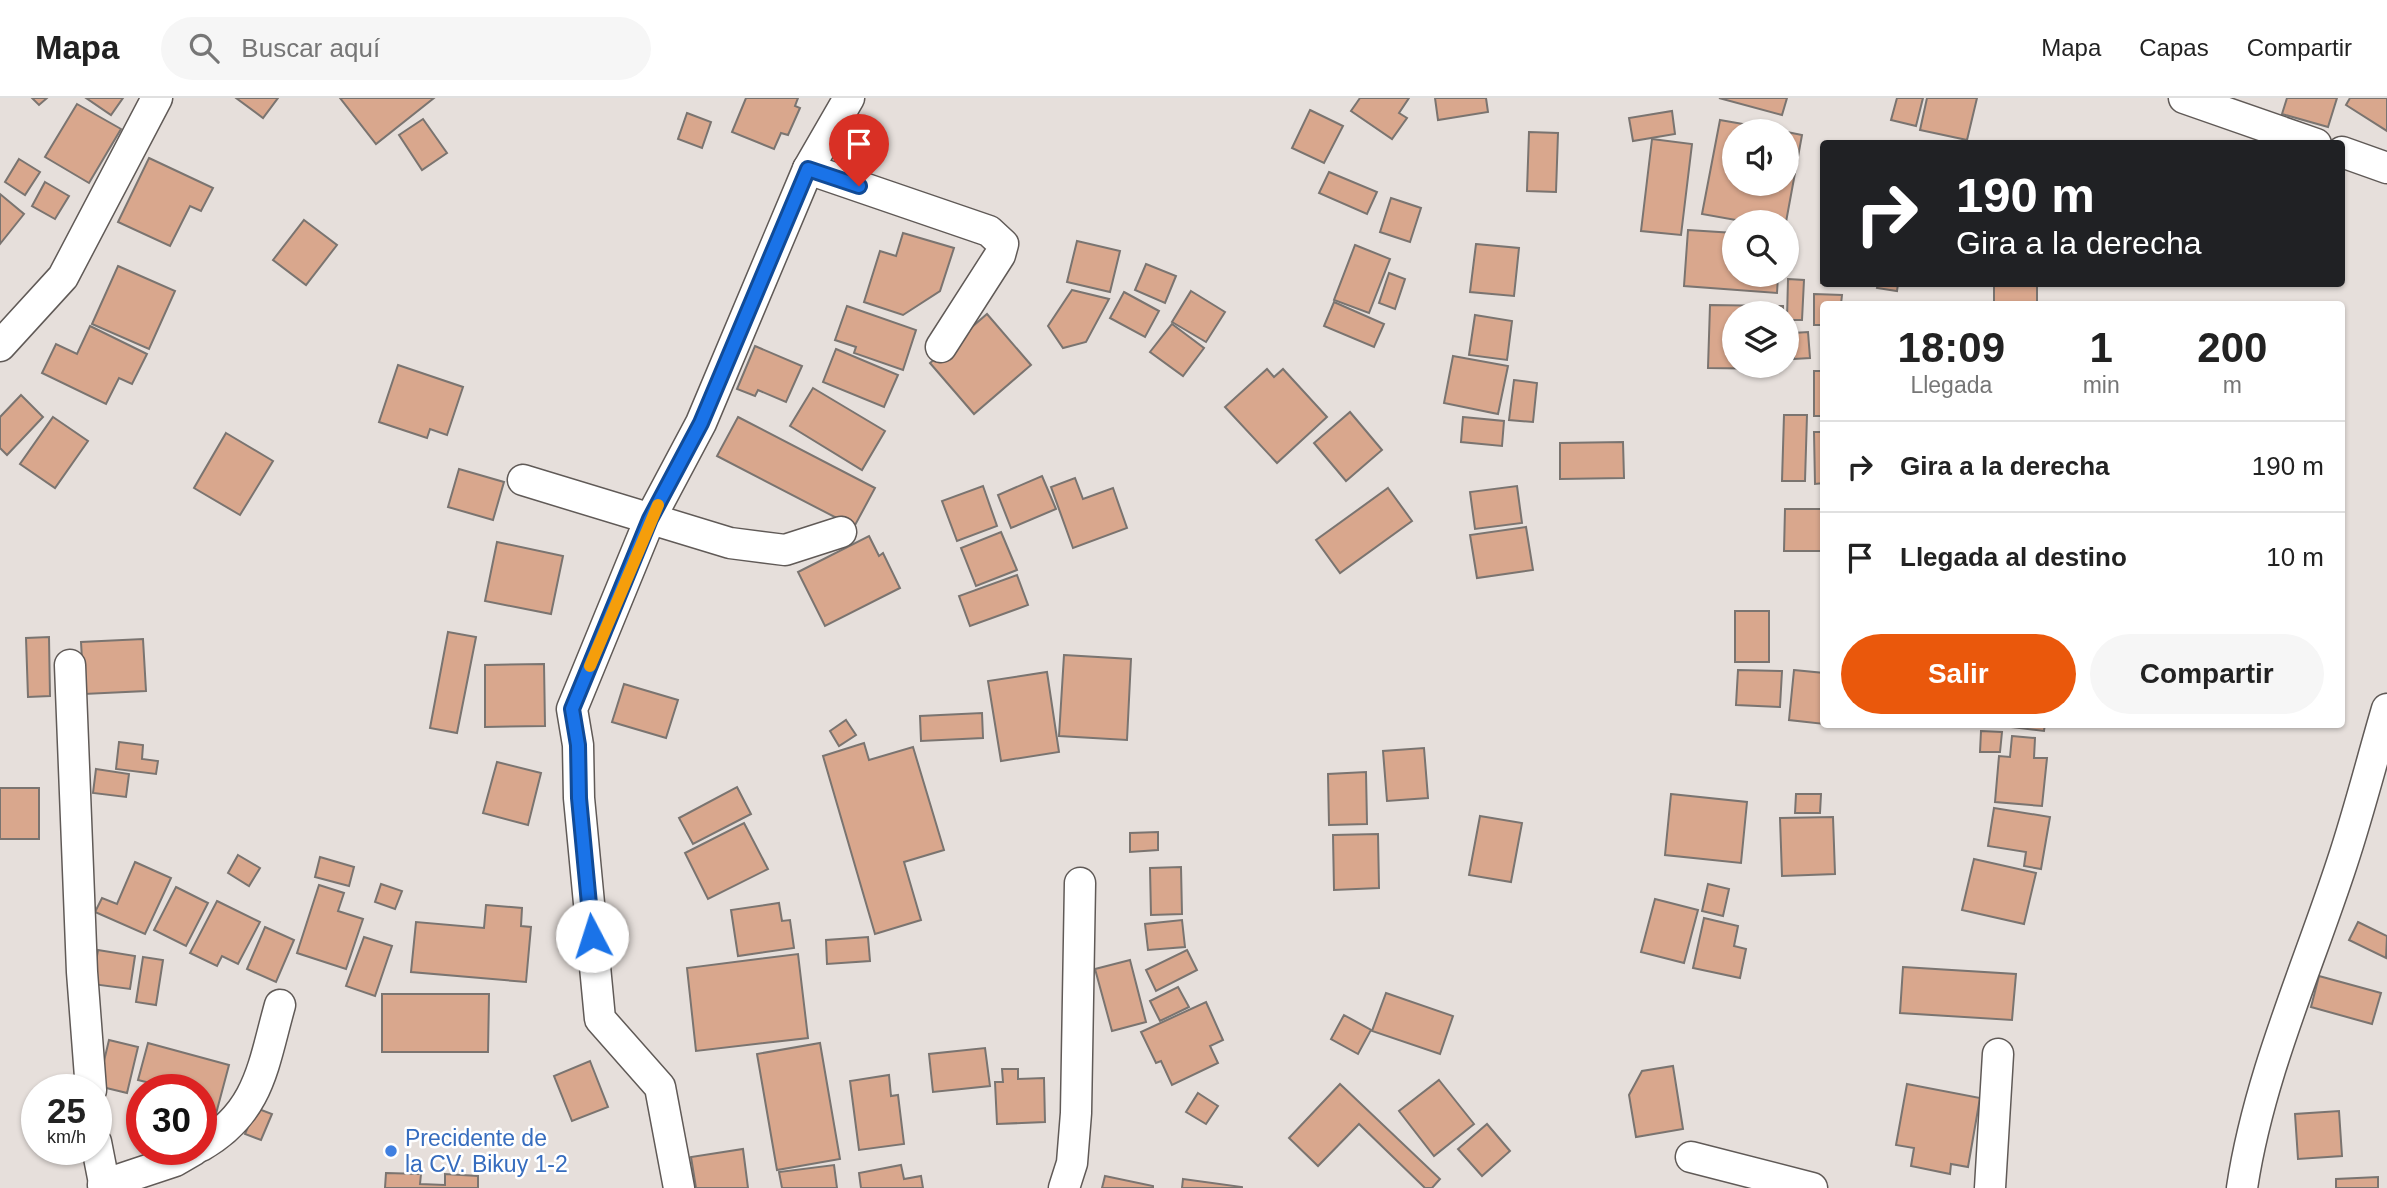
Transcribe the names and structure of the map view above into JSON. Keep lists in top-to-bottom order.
{
  "places": ["Precidente de la CV. Bikuy 1-2"],
  "page": {
    "header": "Mapa",
    "search": "Buscar aquí",
    "nav": ["Mapa", "Capas", "Compartir"],
    "turn": ["190 m", "Gira a la derecha"],
    "eta": [
      "18:09",
      "Llegada",
      "1",
      "min",
      "200",
      "m"
    ],
    "list": [
      {
        "name": "Gira a la derecha",
        "value": "190 m"
      },
      {
        "name": "Llegada al destino",
        "value": "10 m"
      }
    ],
    "buttons": ["Salir", "Compartir"],
    "speed": "25 km/h",
    "limit": "30"
  }
}
